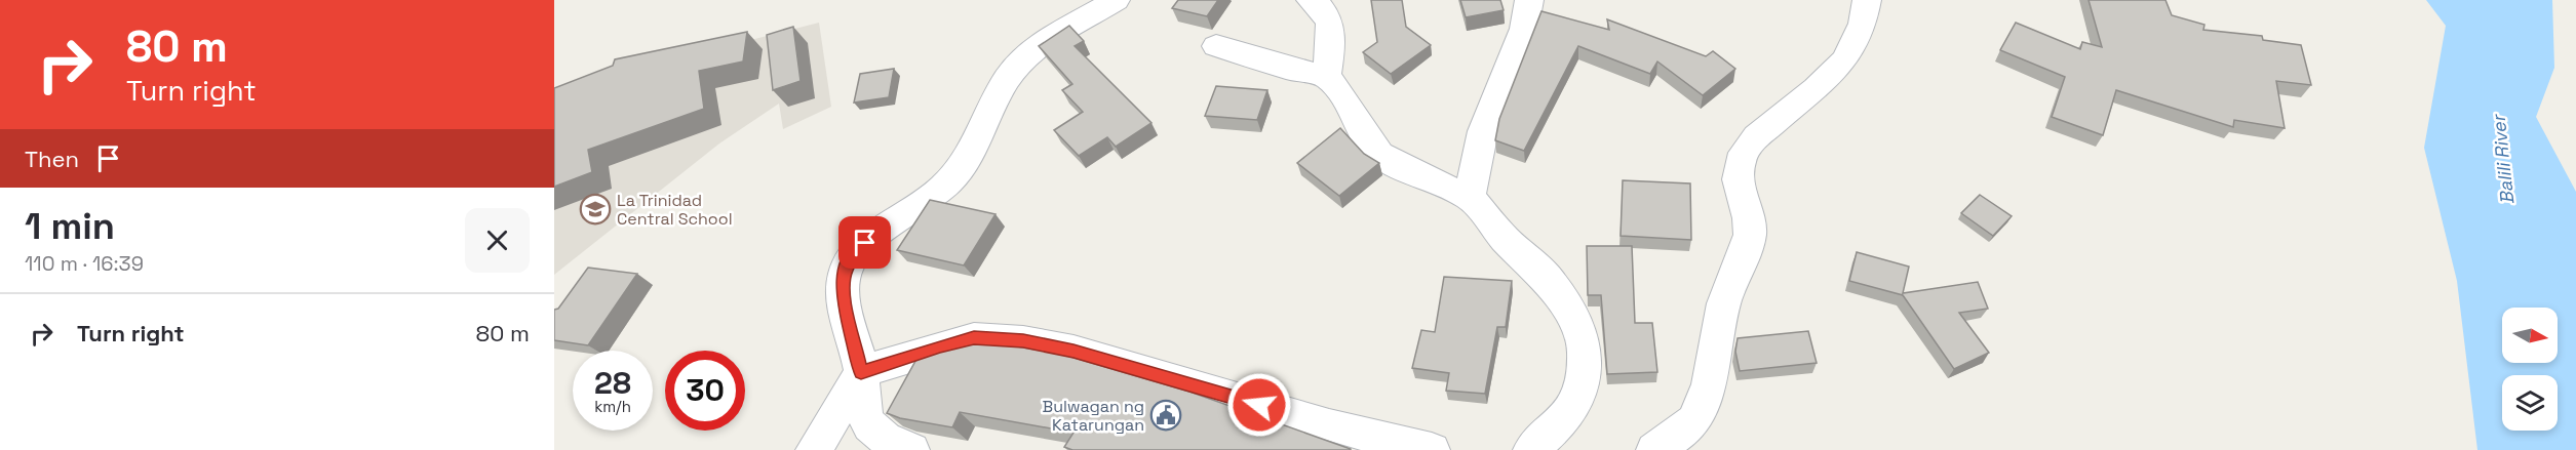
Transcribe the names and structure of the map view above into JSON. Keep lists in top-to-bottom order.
{
  "water": ["Balili River"],
  "places": {
    "school or university": ["La Trinidad Central School"],
    "public building": ["Bulwagan ng Katarungan"]
  },
  "north": "right",
  "page": {
    "turn": ["80 m", "Turn right"],
    "then": "Then",
    "heading": ["1 min", "110 m · 16:39"],
    "list": [
      {
        "name": "Turn right",
        "value": "80 m"
      }
    ],
    "speed": "28 km/h",
    "limit": "30"
  }
}
